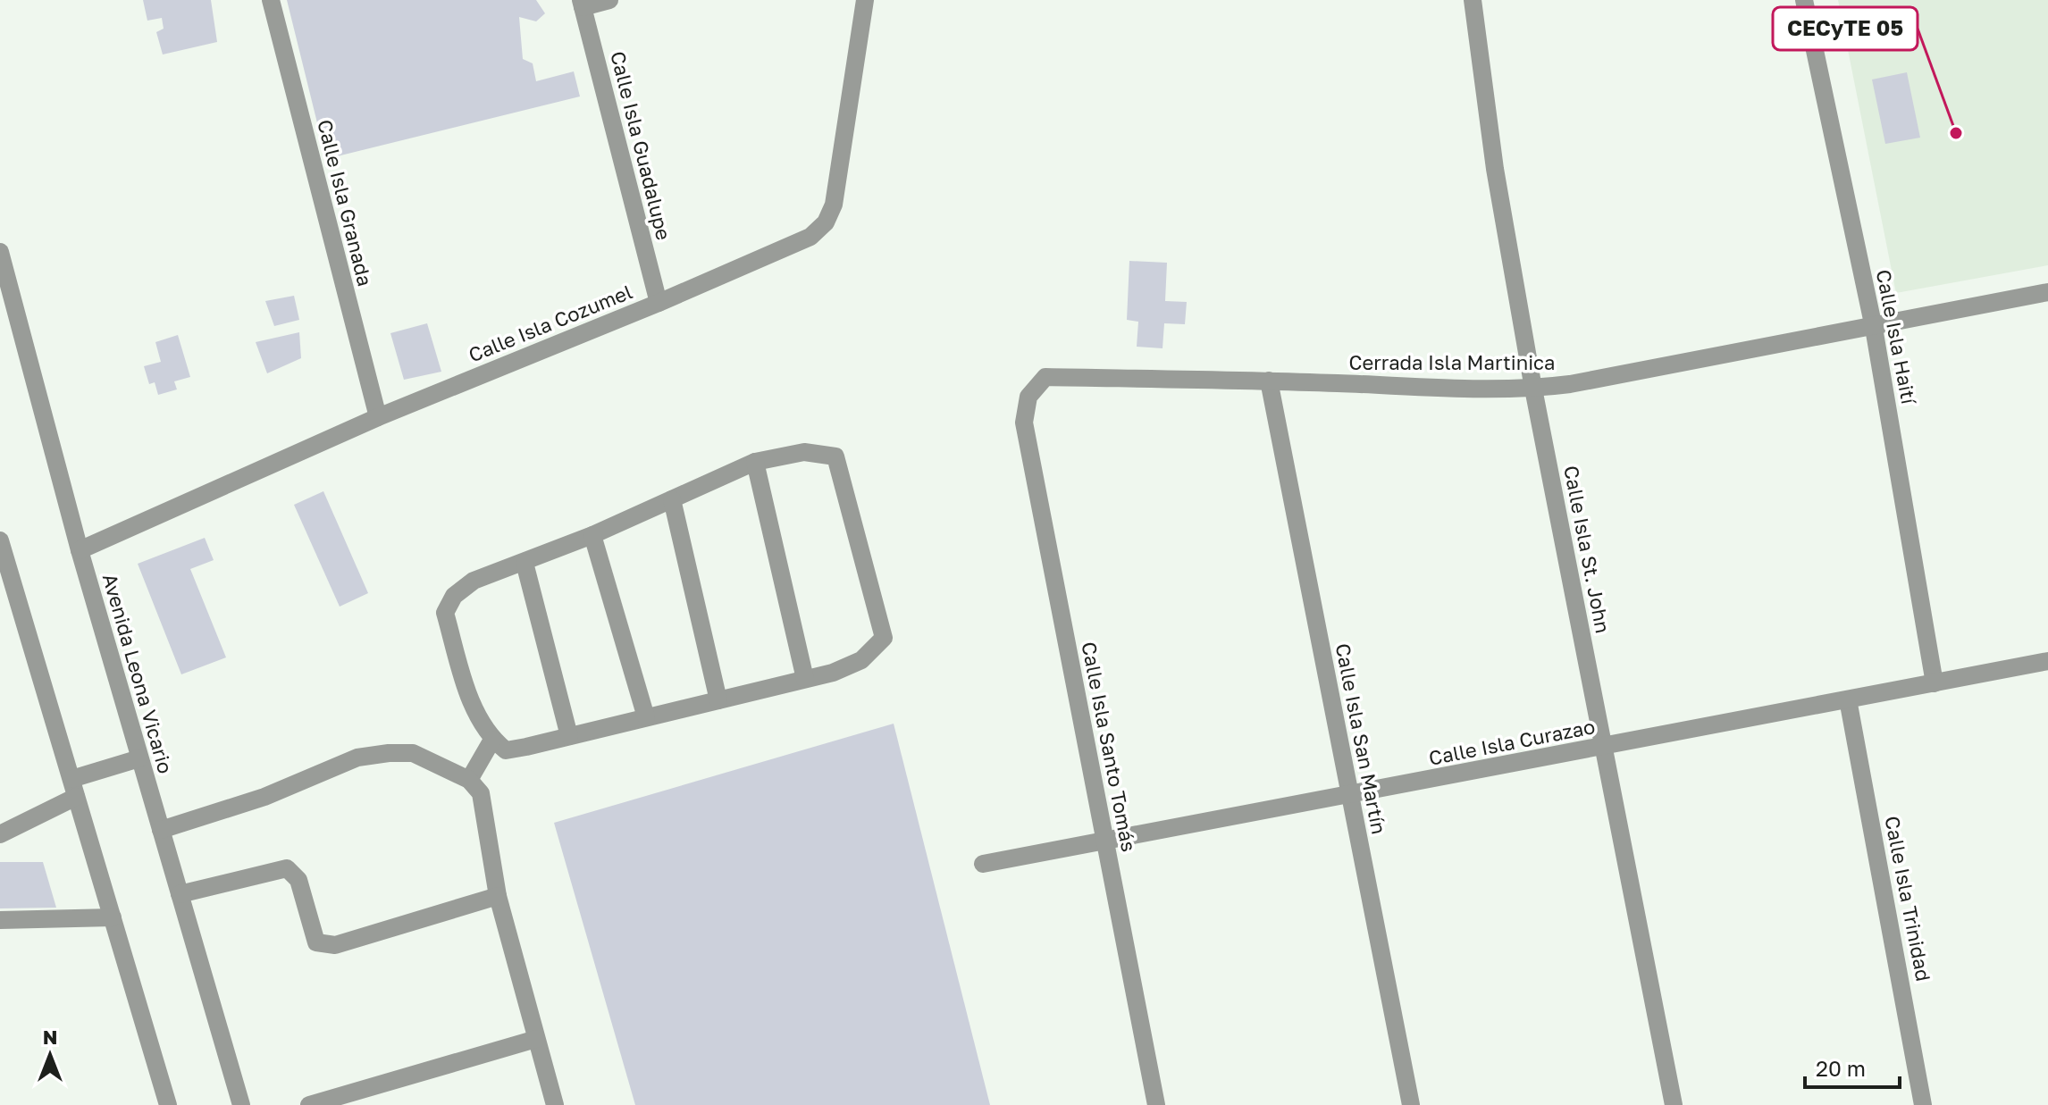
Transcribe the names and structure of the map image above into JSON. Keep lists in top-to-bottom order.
{
  "streets": {
    "street": [
      "Calle Isla Guadalupe",
      "Calle Isla Granada",
      "Calle Isla Cozumel",
      "Calle Isla Haití",
      "Cerrada Isla Martinica",
      "Calle Isla St. John",
      "Avenida Leona Vicario",
      "Calle Isla San Martín",
      "Calle Isla Curazao",
      "Calle Isla Santo Tomás",
      "Calle Isla Trinidad"
    ]
  },
  "crossings": [
    ["Calle Isla Guadalupe", "Calle Isla Cozumel"],
    ["Calle Isla Granada", "Calle Isla Cozumel"],
    ["Calle Isla Cozumel", "Avenida Leona Vicario"],
    ["Calle Isla Haití", "Cerrada Isla Martinica"],
    ["Calle Isla Haití", "Calle Isla Curazao"],
    ["Cerrada Isla Martinica", "Calle Isla St. John"],
    ["Cerrada Isla Martinica", "Calle Isla San Martín"],
    ["Cerrada Isla Martinica", "Calle Isla Santo Tomás"],
    ["Calle Isla St. John", "Calle Isla Curazao"],
    ["Calle Isla San Martín", "Calle Isla Curazao"],
    ["Calle Isla Curazao", "Calle Isla Santo Tomás"],
    ["Calle Isla Curazao", "Calle Isla Trinidad"]
  ],
  "places": ["CECyTE 05"],
  "scale_bar": "20 m",
  "north": "top"
}
